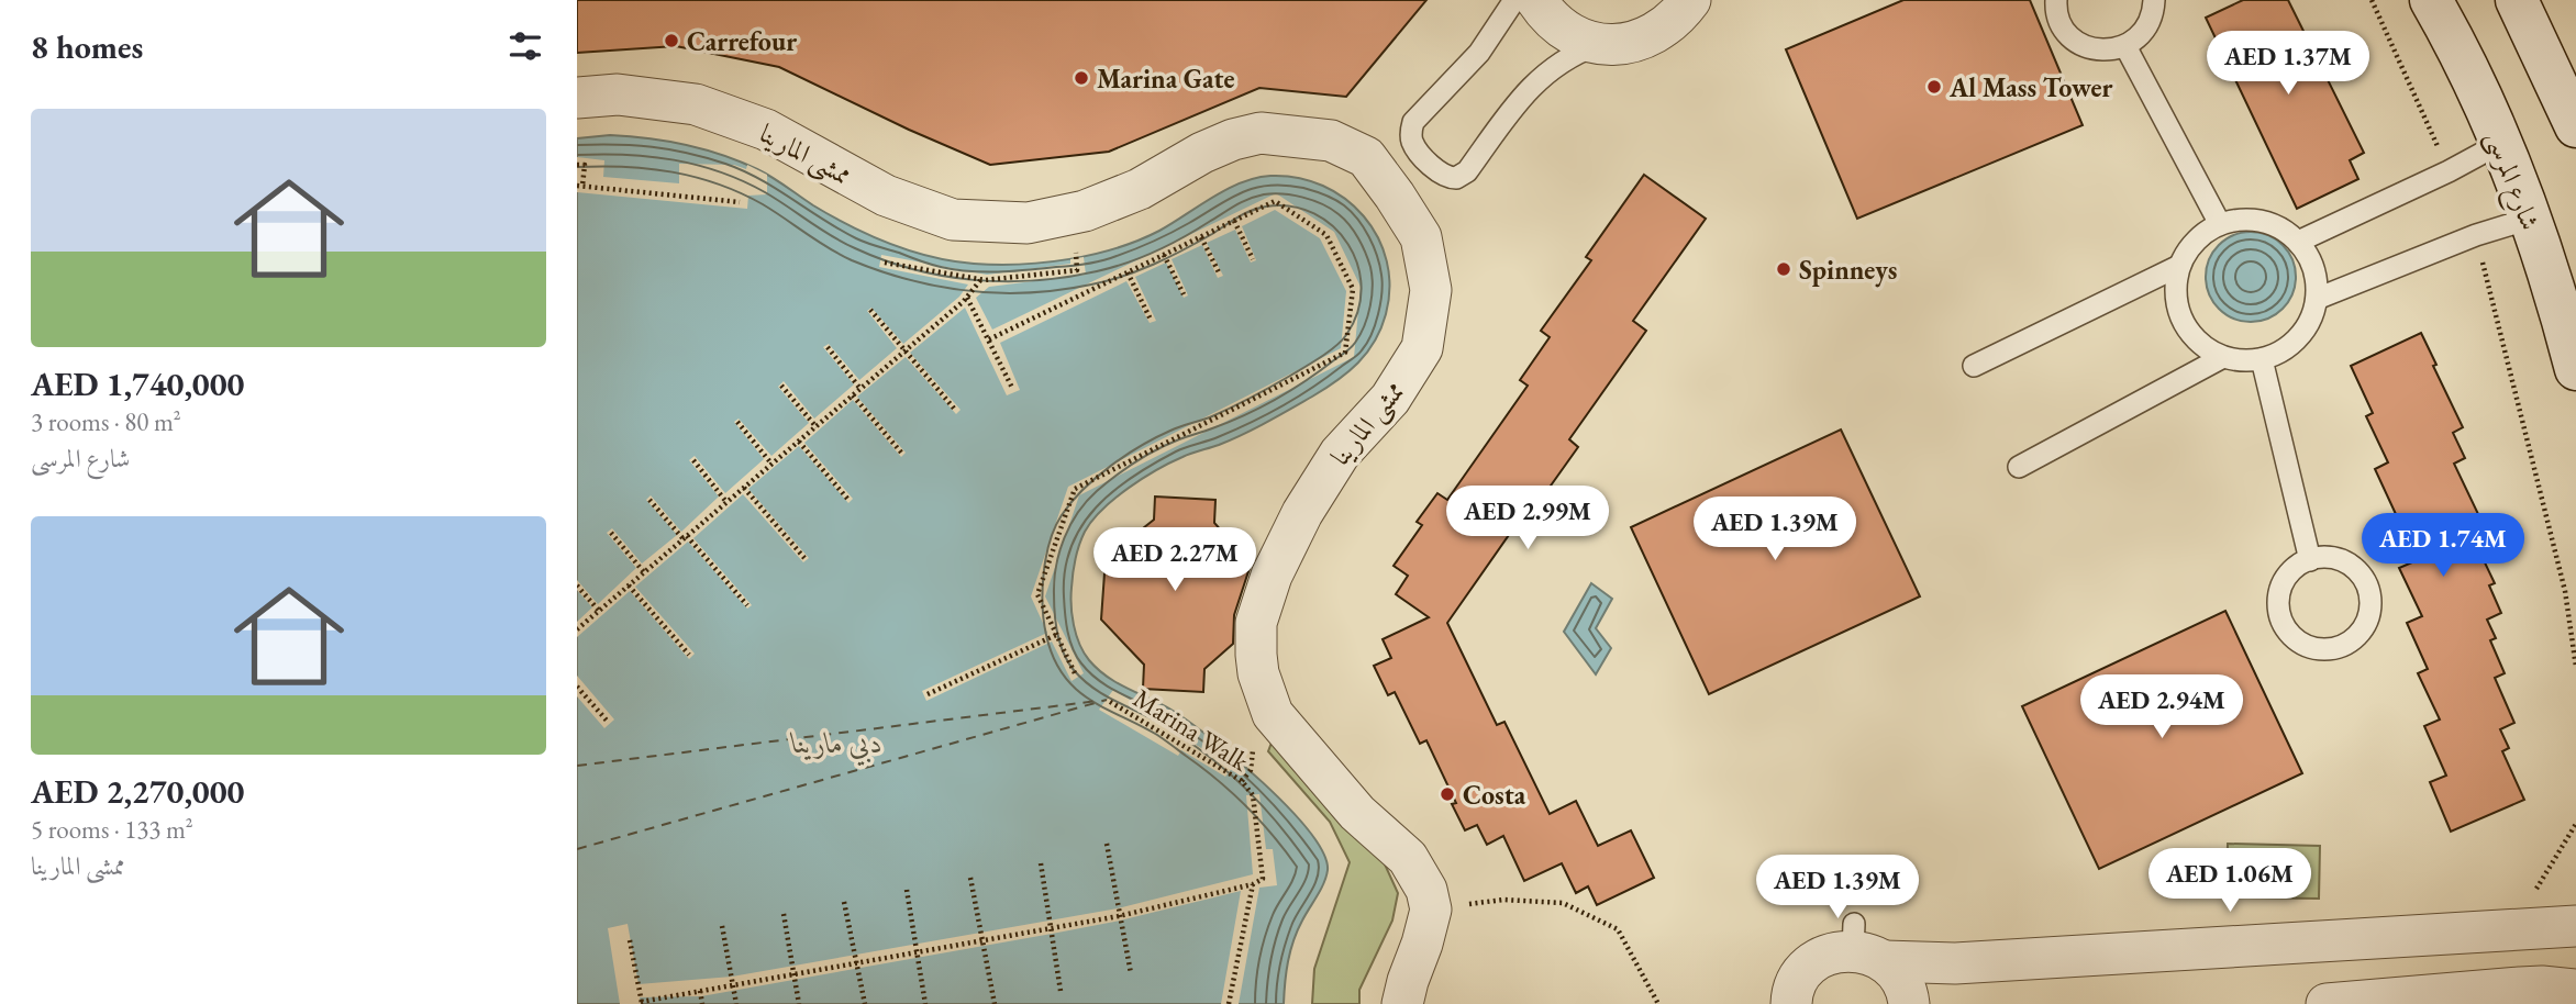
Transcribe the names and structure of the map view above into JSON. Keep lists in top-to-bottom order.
{
  "streets": {
    "main road": ["شارع المرسى"],
    "street": ["ممشى المارينا"],
    "path": ["Marina Walk"]
  },
  "water": ["دبي مارينا"],
  "places": [
    "Carrefour",
    "Marina Gate",
    "Al Mass Tower",
    "Spinneys",
    "Costa"
  ],
  "page": {
    "heading": "8 homes",
    "price": [
      "AED 1.37M",
      "AED 2.99M",
      "AED 1.39M",
      "AED 1.74M",
      "AED 2.27M",
      "AED 2.94M",
      "AED 1.06M",
      "AED 1.39M"
    ],
    "list": [
      {
        "name": "AED 1,740,000",
        "note": "3 rooms · 80 m² · شارع المرسى"
      },
      {
        "name": "AED 2,270,000",
        "note": "5 rooms · 133 m² · ممشى المارينا"
      }
    ]
  }
}
